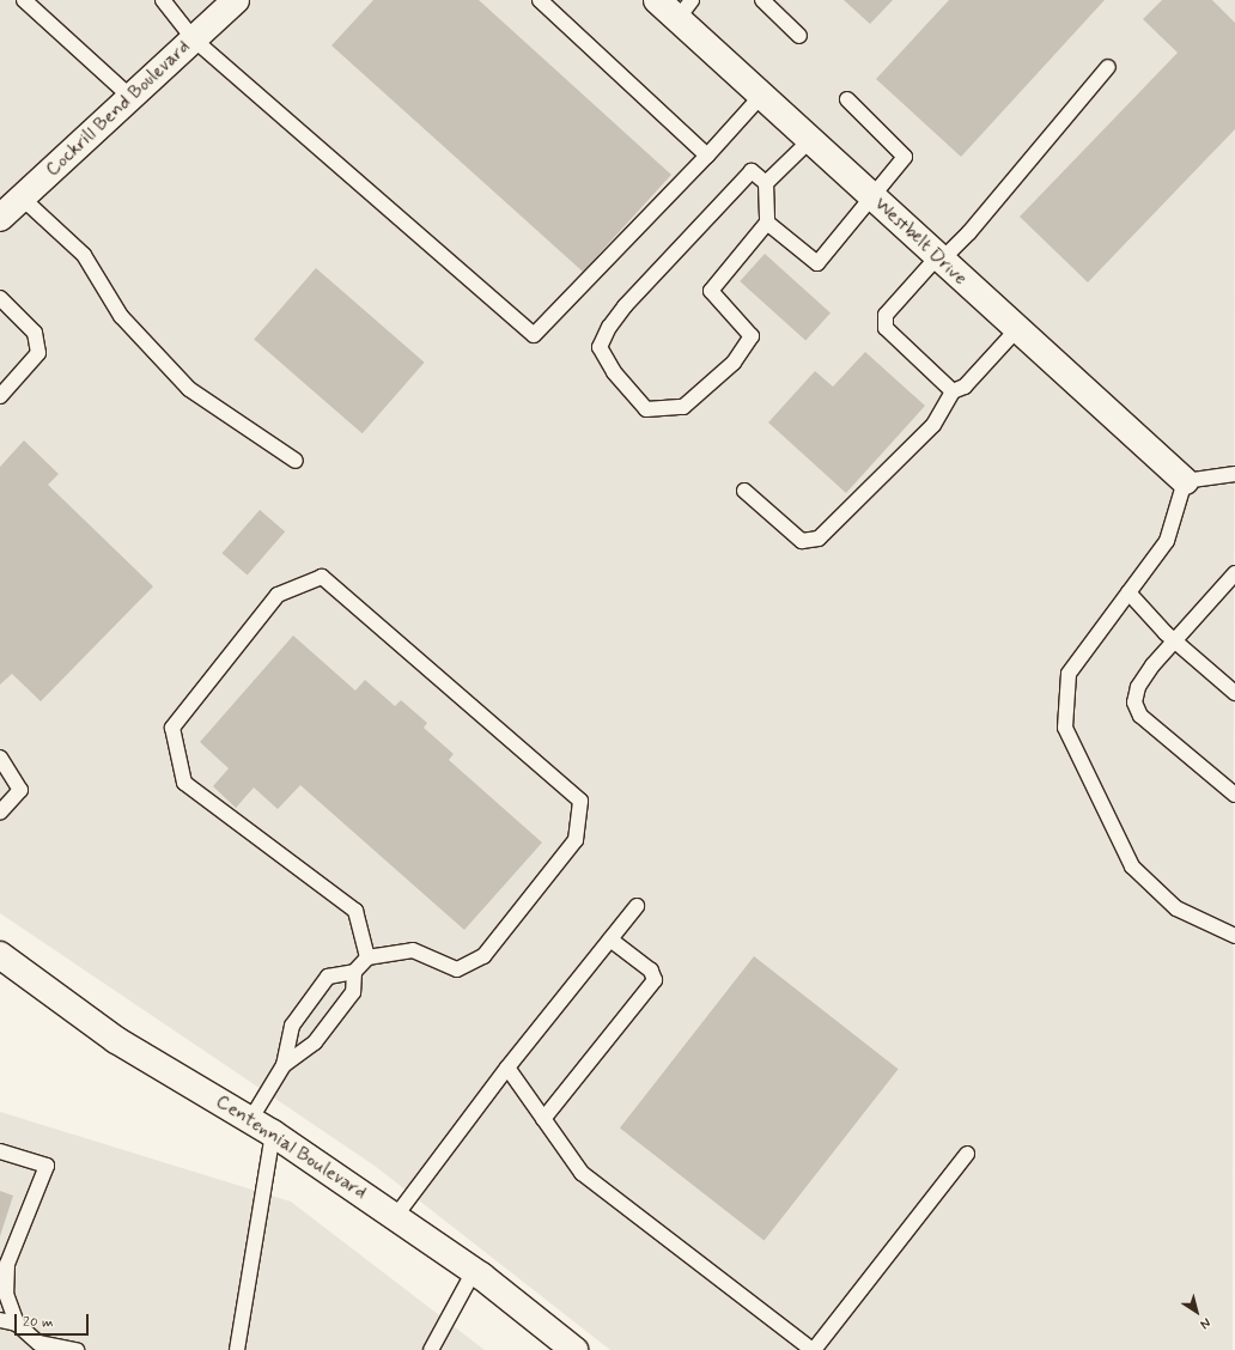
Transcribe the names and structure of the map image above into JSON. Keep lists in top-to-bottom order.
{
  "streets": {
    "street": ["Cockrill Bend Boulevard", "Westbelt Drive", "Centennial Boulevard"]
  },
  "scale_bar": "20 m",
  "north": "bottom right"
}
